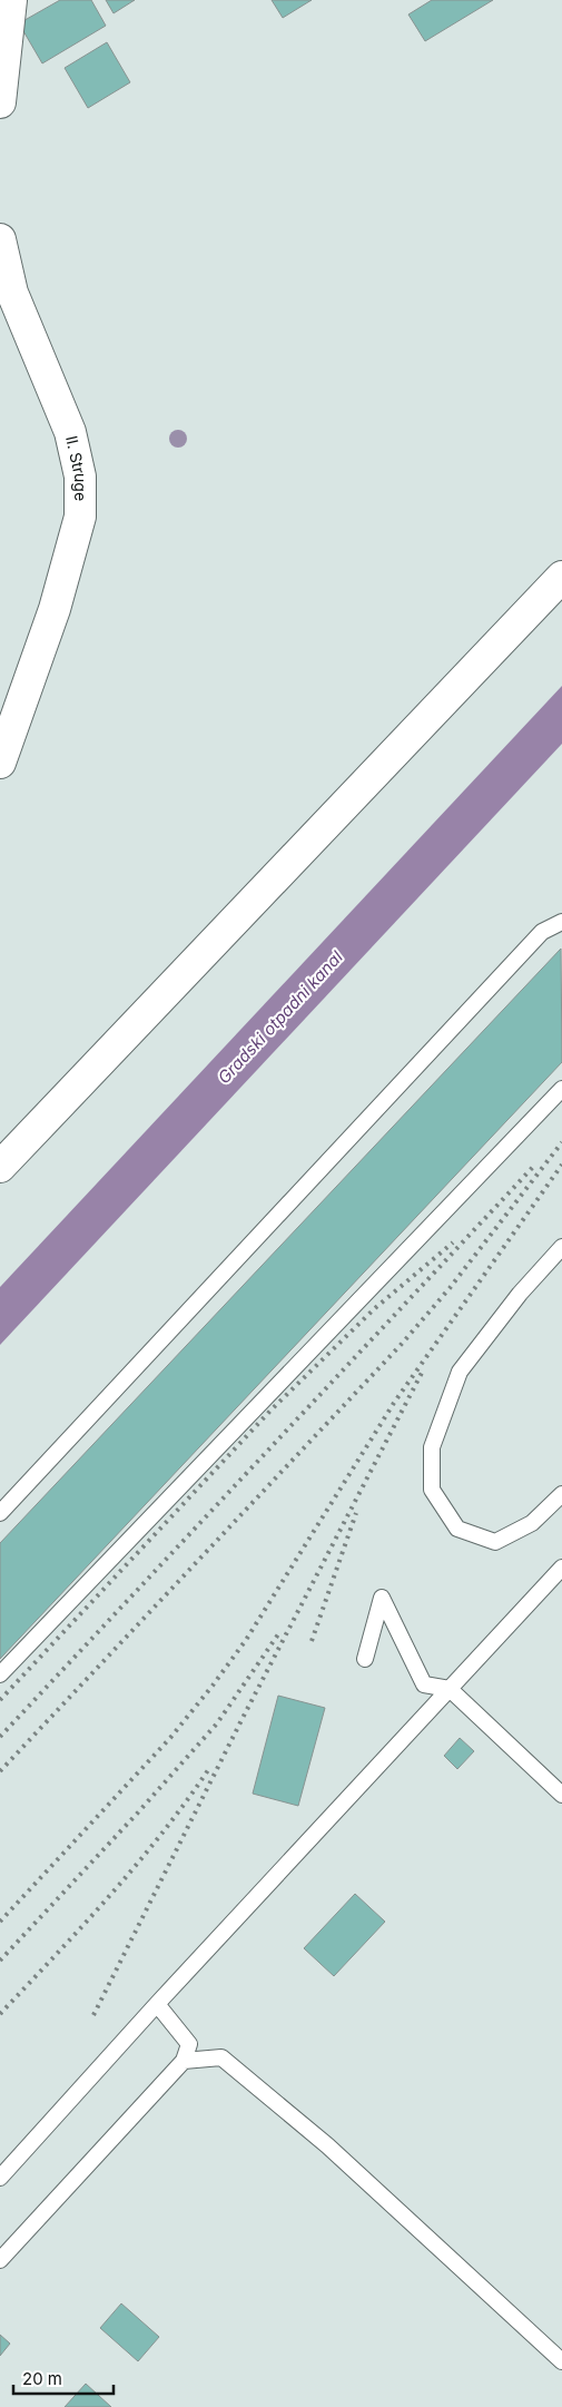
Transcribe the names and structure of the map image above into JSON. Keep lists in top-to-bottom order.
{
  "streets": {
    "street": ["II. Struge"]
  },
  "water": ["Gradski otpadni kanal"],
  "scale_bar": "20 m"
}
